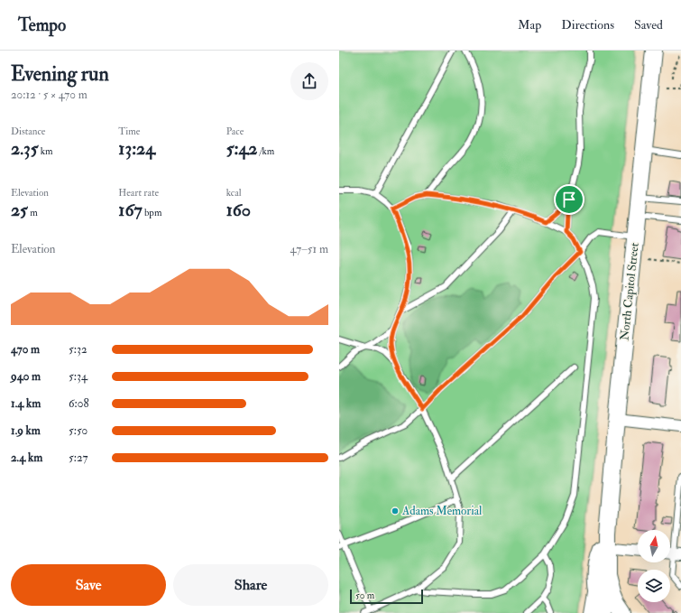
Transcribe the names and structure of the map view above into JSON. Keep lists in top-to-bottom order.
{
  "streets": {
    "main road": ["North Capitol Street"]
  },
  "places": ["Adams Memorial"],
  "scale_bar": "50 m",
  "north": "top",
  "page": {
    "header": "Tempo",
    "nav": ["Map", "Directions", "Saved"],
    "heading": ["Evening run", "20:12 · 5 × 470 m"],
    "stats": [
      ["Distance", "2.35 km"],
      ["Time", "13:24"],
      ["Pace", "5:42 /km"],
      ["Elevation", "25 m"],
      ["Heart rate", "167 bpm"],
      ["kcal", "160"]
    ],
    "chart": ["Elevation", "47–51 m"],
    "list": [
      {
        "name": "470 m",
        "note": "5:32"
      },
      {
        "name": "940 m",
        "note": "5:34"
      },
      {
        "name": "1.4 km",
        "note": "6:08"
      },
      {
        "name": "1.9 km",
        "note": "5:50"
      },
      {
        "name": "2.4 km",
        "note": "5:27"
      }
    ],
    "buttons": ["Save", "Share"],
    "scale": "50 m"
  }
}
